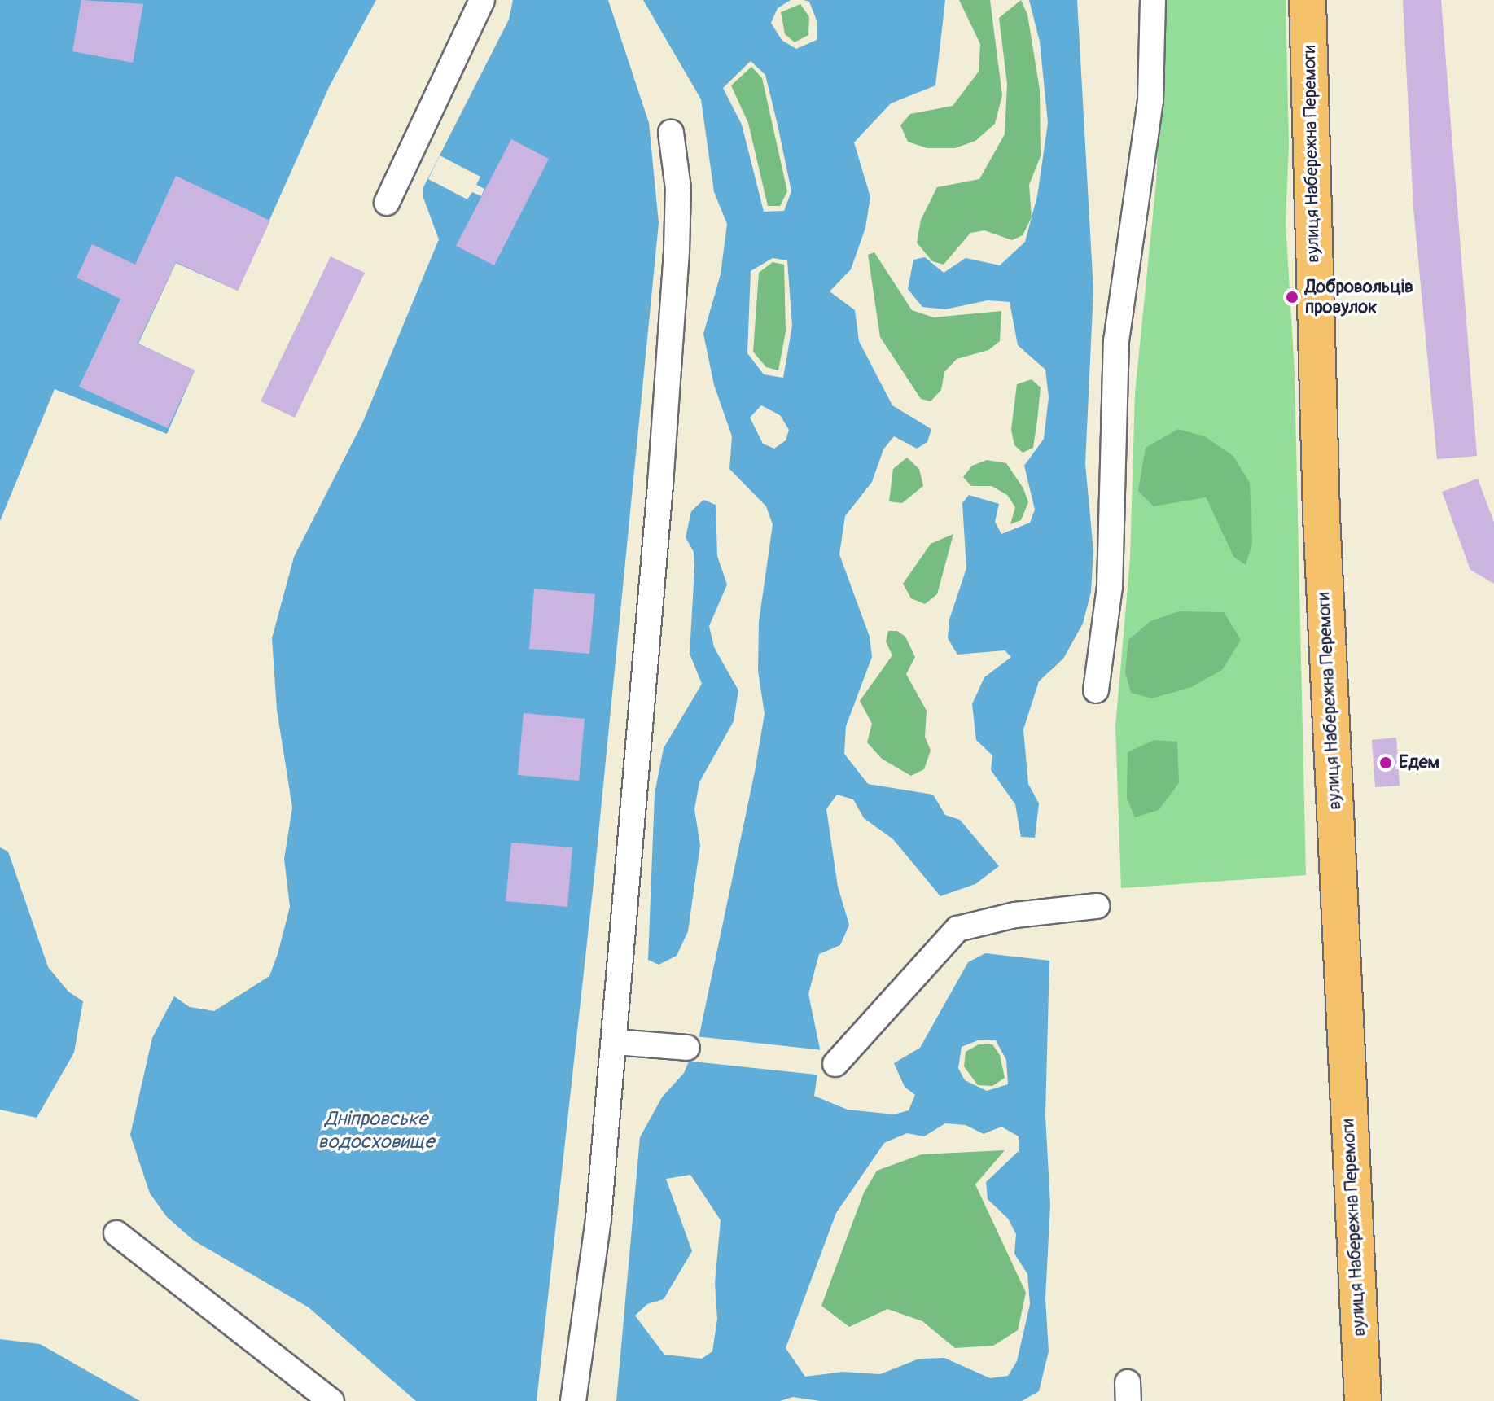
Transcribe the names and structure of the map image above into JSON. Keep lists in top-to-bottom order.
{
  "streets": {
    "main road": ["вулиця Набережна Перемоги"]
  },
  "water": ["Дніпровське водосховище"],
  "places": ["Добровольців провулок", "Едем"]
}
